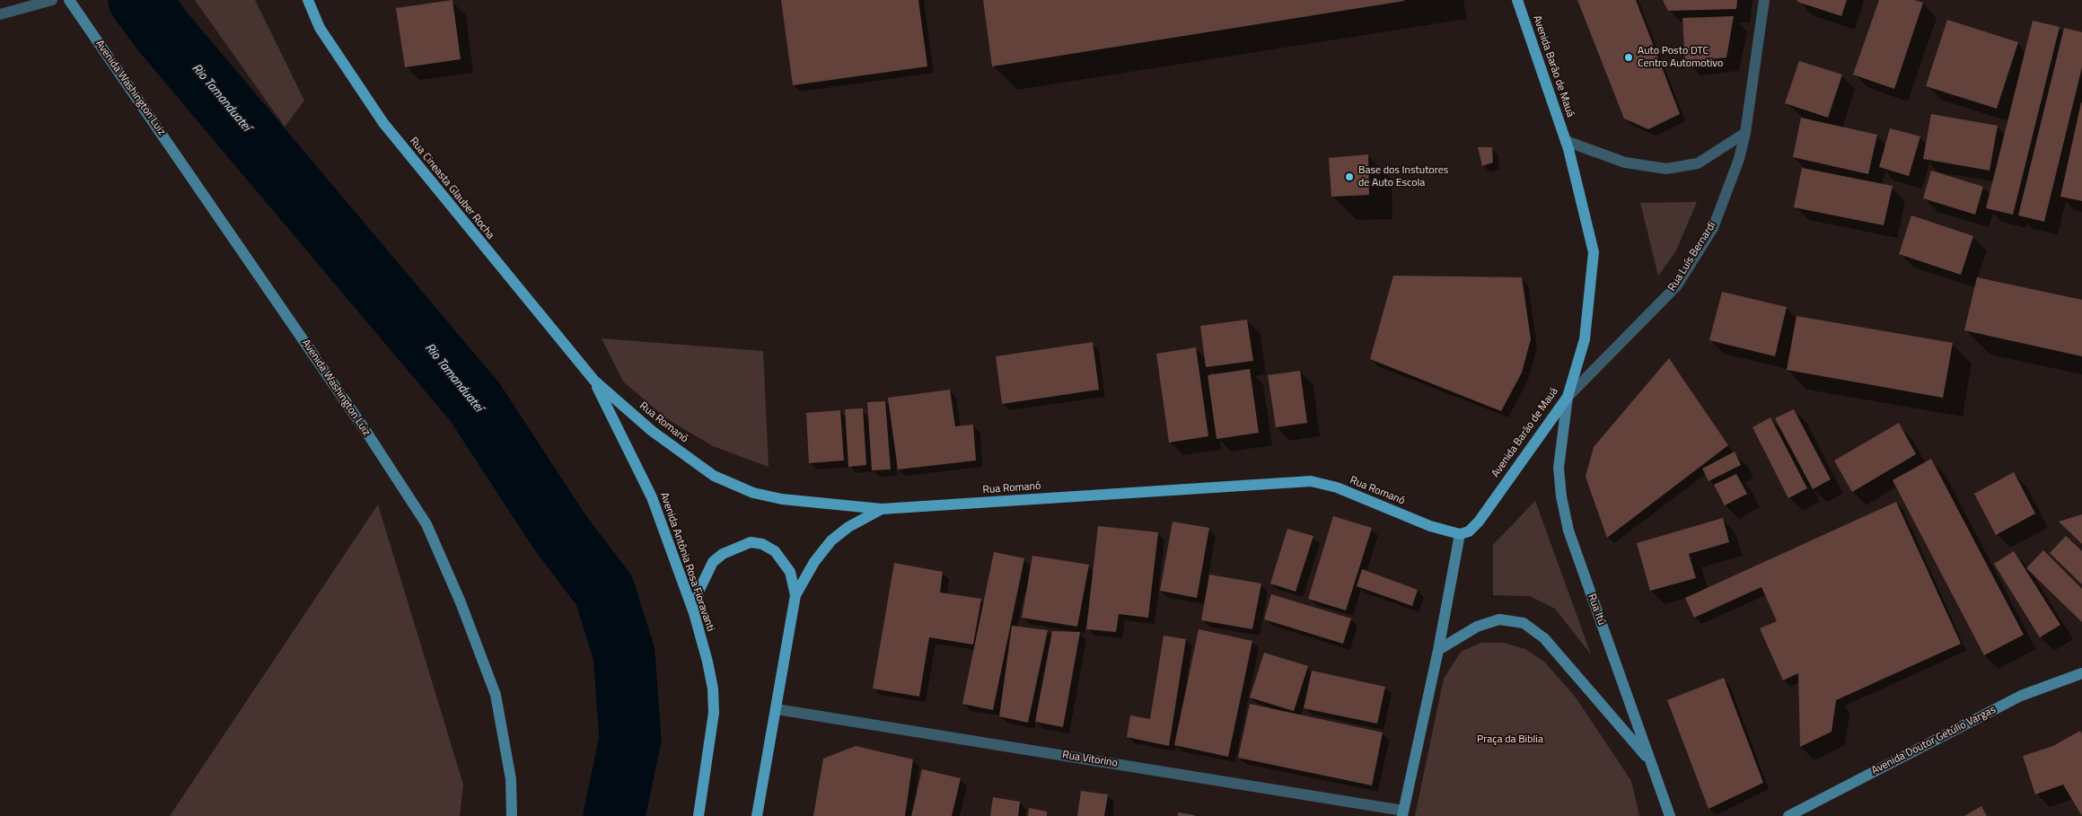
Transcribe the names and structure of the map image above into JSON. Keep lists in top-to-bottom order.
{
  "streets": {
    "main road": [
      "Avenida Barão de Mauá",
      "Rua Cineasta Glauber Rocha",
      "Rua Romanó",
      "Avenida Antônia Rosa Fioravanti"
    ],
    "street": [
      "Avenida Washington Luiz",
      "Rua Luís Bernardi",
      "Rua Itú",
      "Avenida Doutor Getúlio Vargas",
      "Rua Vitorino"
    ]
  },
  "crossings": [
    ["Avenida Barão de Mauá", "Rua Luís Bernardi"],
    ["Avenida Barão de Mauá", "Rua Romanó"],
    ["Avenida Barão de Mauá", "Rua Itú"],
    ["Rua Cineasta Glauber Rocha", "Rua Romanó"],
    ["Rua Cineasta Glauber Rocha", "Avenida Antônia Rosa Fioravanti"],
    ["Rua Luís Bernardi", "Rua Itú"],
    ["Rua Romanó", "Avenida Antônia Rosa Fioravanti"]
  ],
  "water": ["Rio Tamanduateí"],
  "parks": ["Praça da Biblia"],
  "places": ["Auto Posto DTC Centro Automotivo", "Base dos Instutores de Auto Escola"]
}
